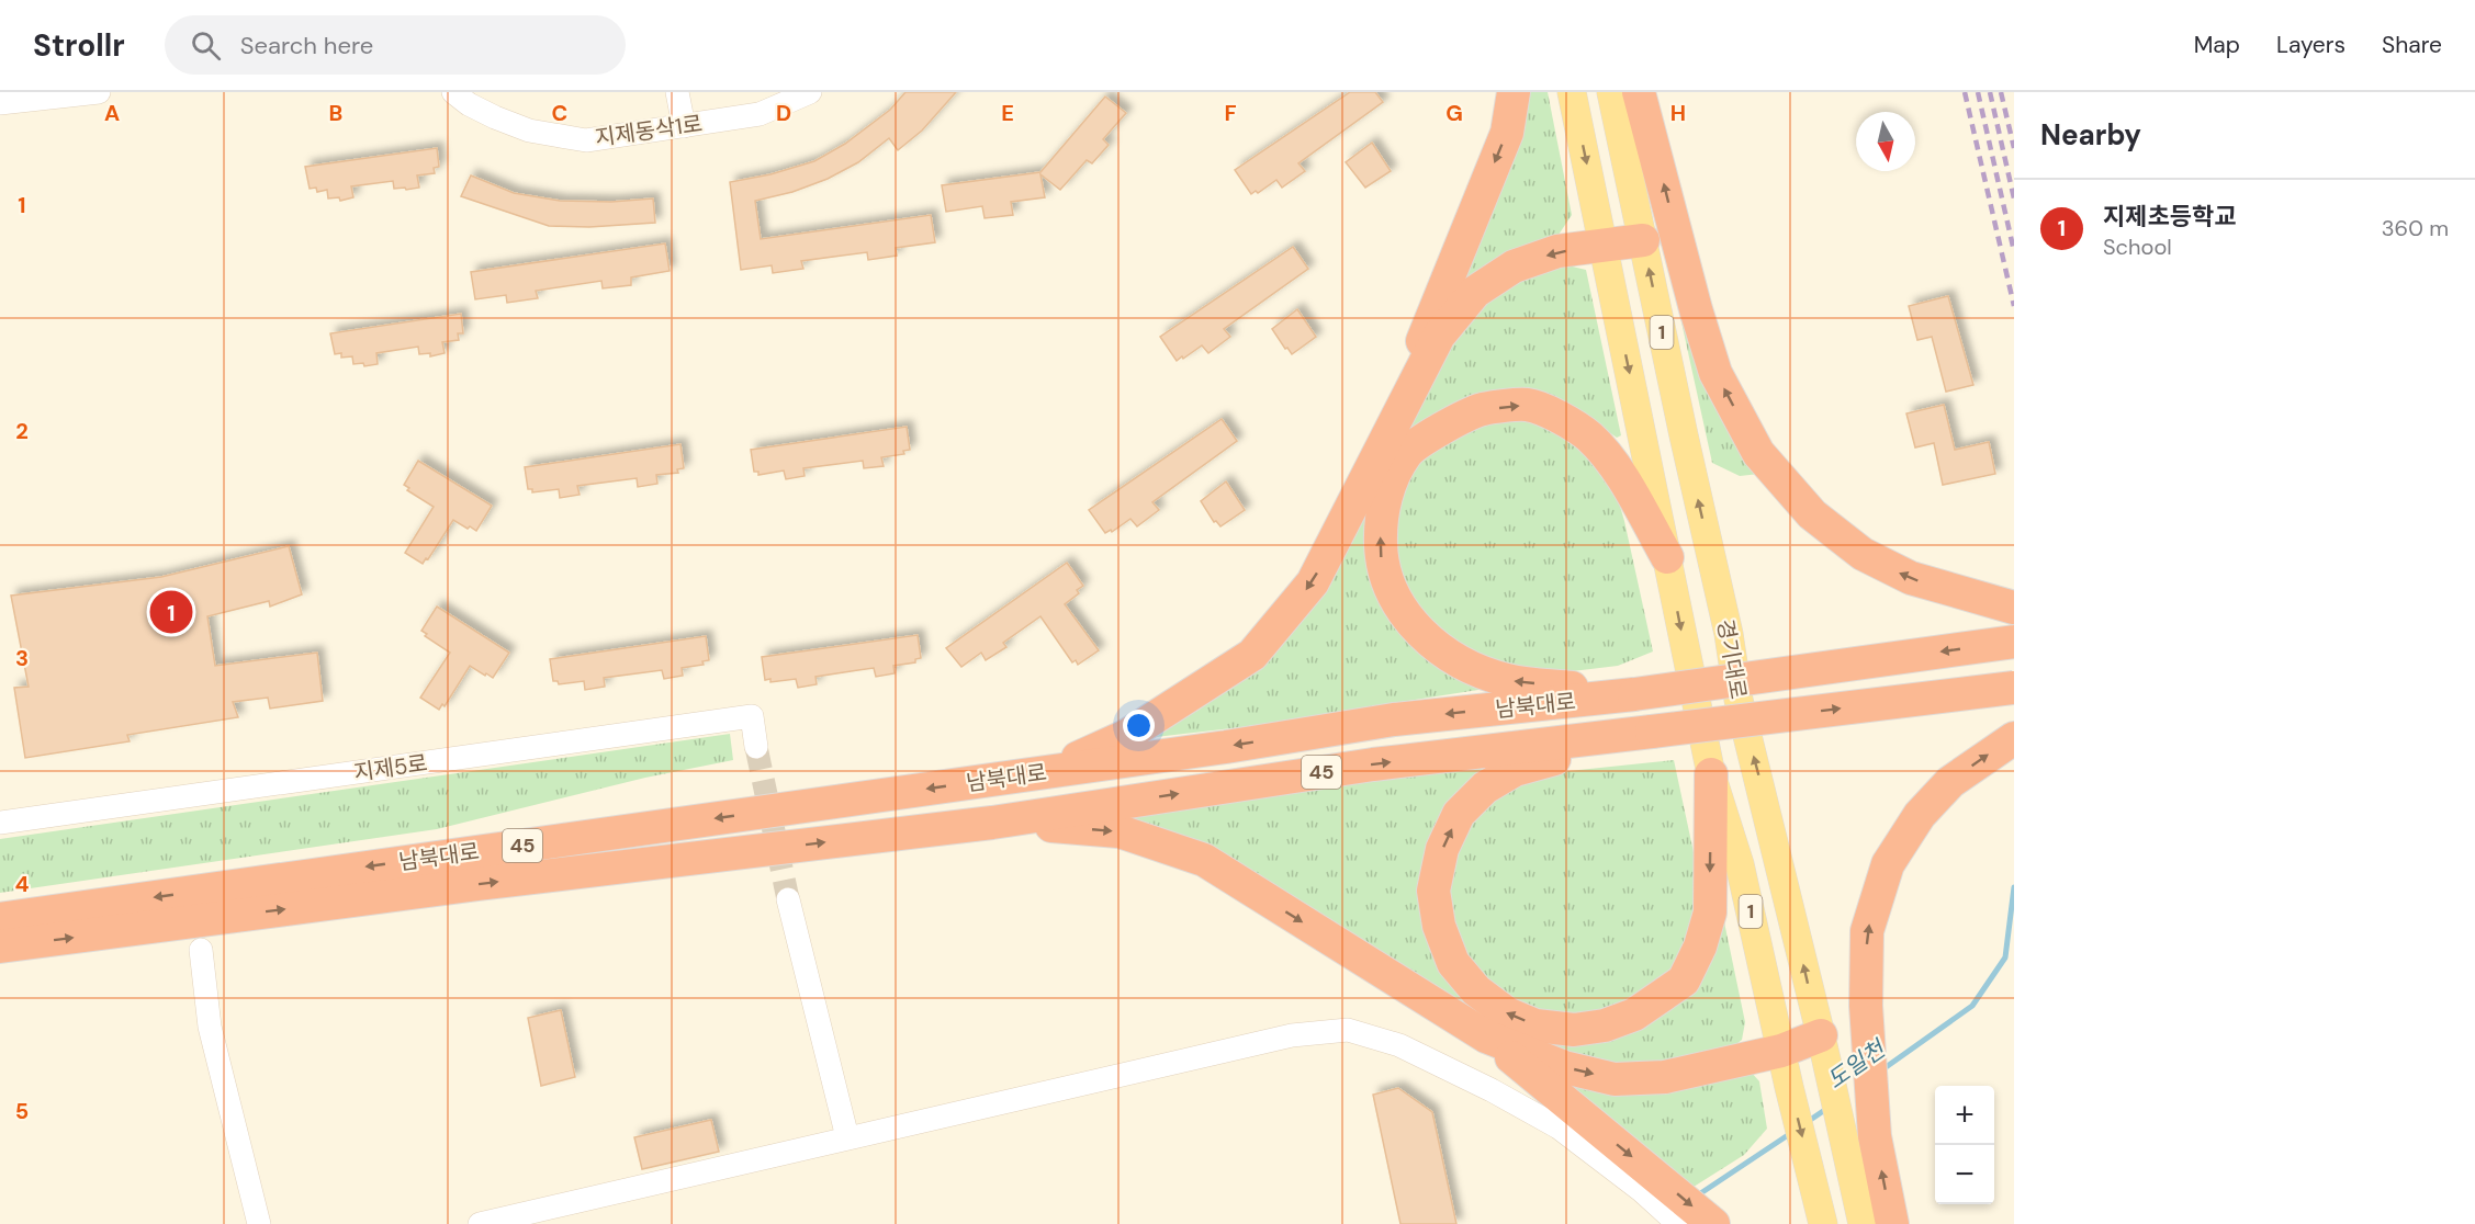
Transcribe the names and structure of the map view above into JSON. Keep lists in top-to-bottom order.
{
  "streets": {
    "highway": ["남북대로", "45"],
    "main road": ["1", "경기대로"],
    "street": ["지제동삭1로", "지제5로"]
  },
  "water": ["도일천"],
  "north": "bottom",
  "page": {
    "header": "Strollr",
    "search": "Search here",
    "nav": ["Map", "Layers", "Share"],
    "heading": "Nearby",
    "list": [
      {
        "mark": "1",
        "name": "지제초등학교",
        "note": "School",
        "value": "360 m"
      }
    ],
    "pins": "1",
    "map_buttons": ["+", "−"]
  },
  "grid": {
    "columns": [
      "A",
      "B",
      "C",
      "D",
      "E",
      "F",
      "G",
      "H"
    ],
    "rows": [
      "1",
      "2",
      "3",
      "4",
      "5"
    ]
  }
}
